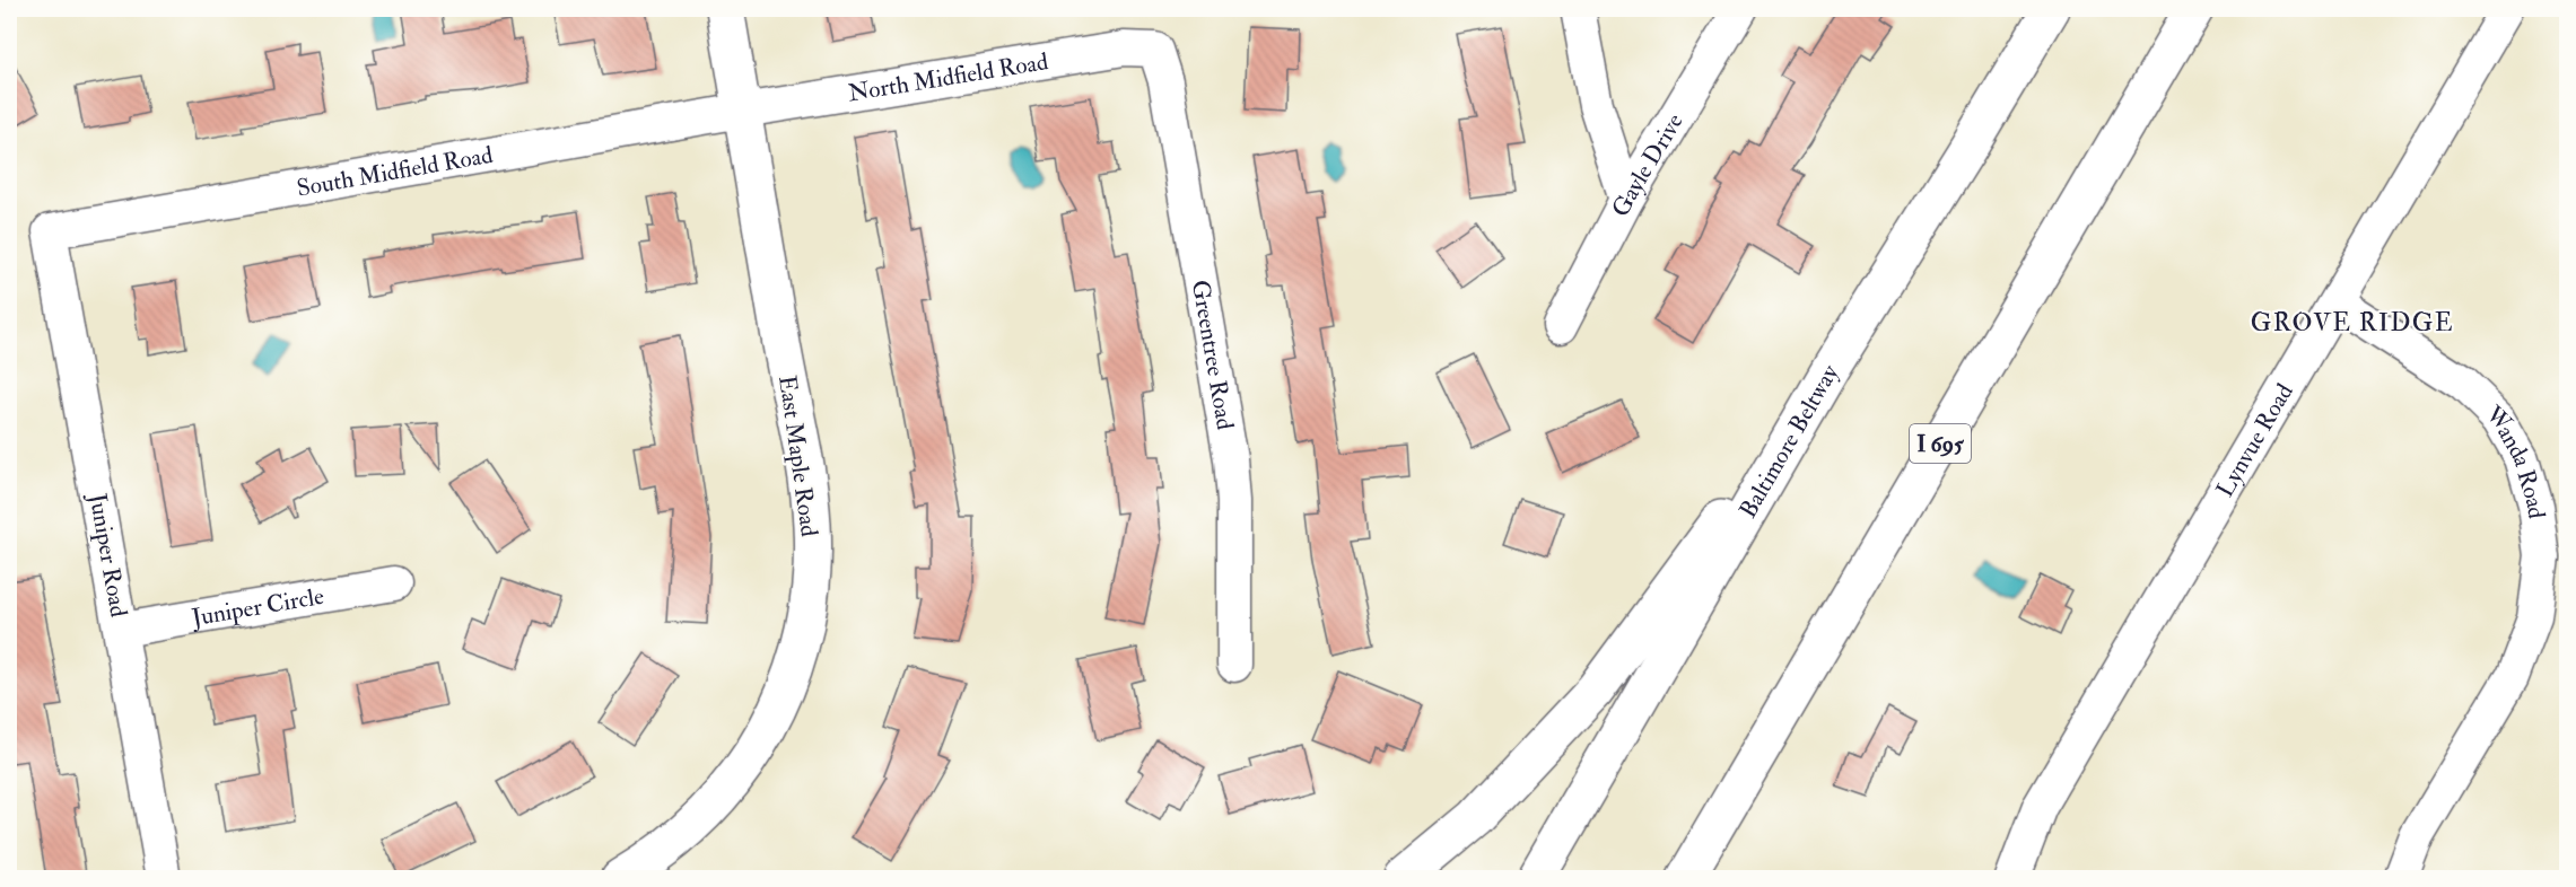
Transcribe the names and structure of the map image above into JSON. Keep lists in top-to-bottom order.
{
  "streets": {
    "main road": ["Baltimore Beltway", "I 695", "East Maple Road"],
    "street": [
      "North Midfield Road",
      "Gayle Drive",
      "South Midfield Road",
      "Greentree Road",
      "Lynvue Road",
      "Wanda Road",
      "Juniper Road",
      "Juniper Circle"
    ]
  },
  "crossings": [
    ["North Midfield Road", "South Midfield Road"],
    ["North Midfield Road", "Greentree Road"],
    ["North Midfield Road", "East Maple Road"],
    ["South Midfield Road", "East Maple Road"],
    ["South Midfield Road", "Juniper Road"],
    ["Lynvue Road", "Wanda Road"],
    ["Juniper Road", "Juniper Circle"]
  ],
  "districts": ["GROVE RIDGE"]
}
